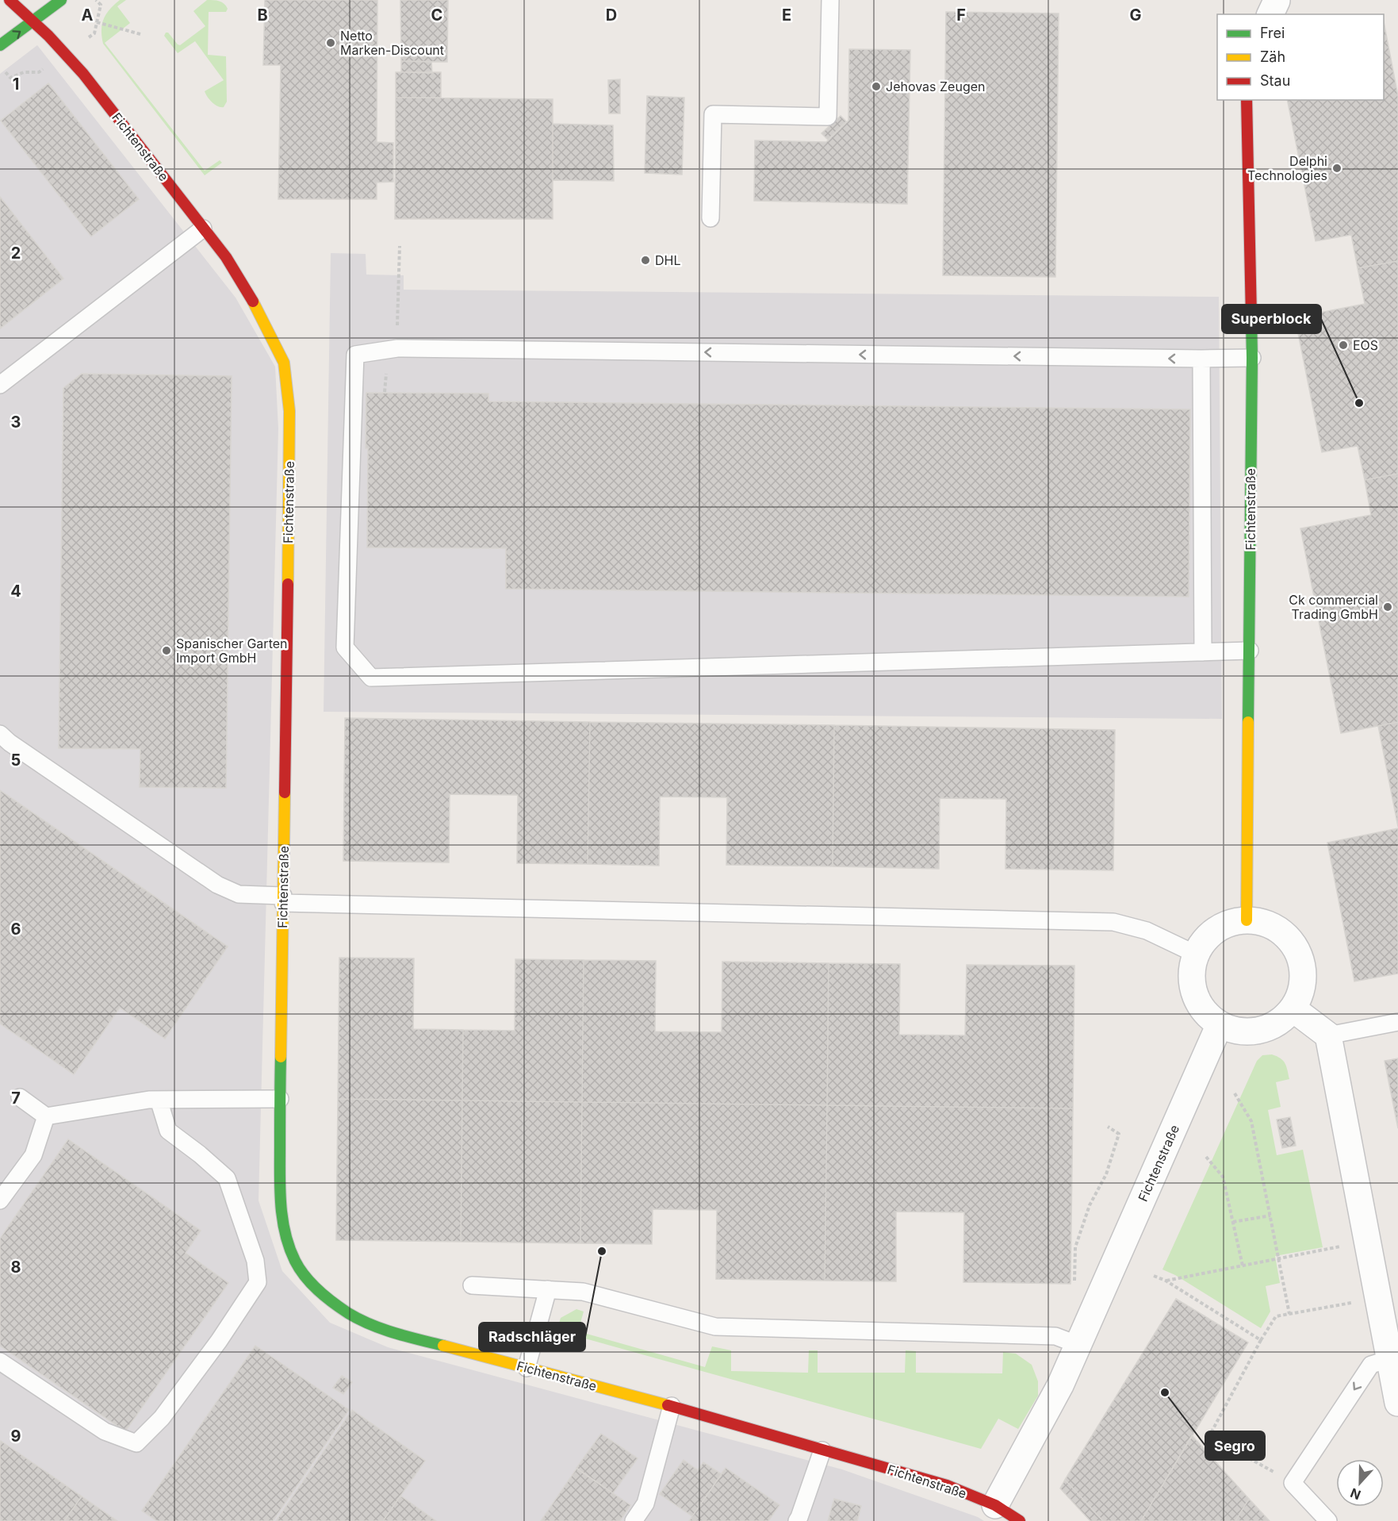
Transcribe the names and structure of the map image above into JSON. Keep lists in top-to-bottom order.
{
  "streets": {
    "street": ["Fichtenstraße"]
  },
  "places": [
    "Netto Marken-Discount",
    "Jehovas Zeugen",
    "Delphi Technologies",
    "DHL",
    "EOS",
    "Superblock",
    "Ck commercial Trading GmbH",
    "Spanischer Garten Import GmbH",
    "Radschläger",
    "Segro"
  ],
  "legend": ["Frei", "Zäh", "Stau"],
  "north": "bottom",
  "grid": {
    "columns": [
      "A",
      "B",
      "C",
      "D",
      "E",
      "F",
      "G"
    ],
    "rows": [
      "1",
      "2",
      "3",
      "4",
      "5",
      "6",
      "7",
      "8",
      "9"
    ]
  }
}
